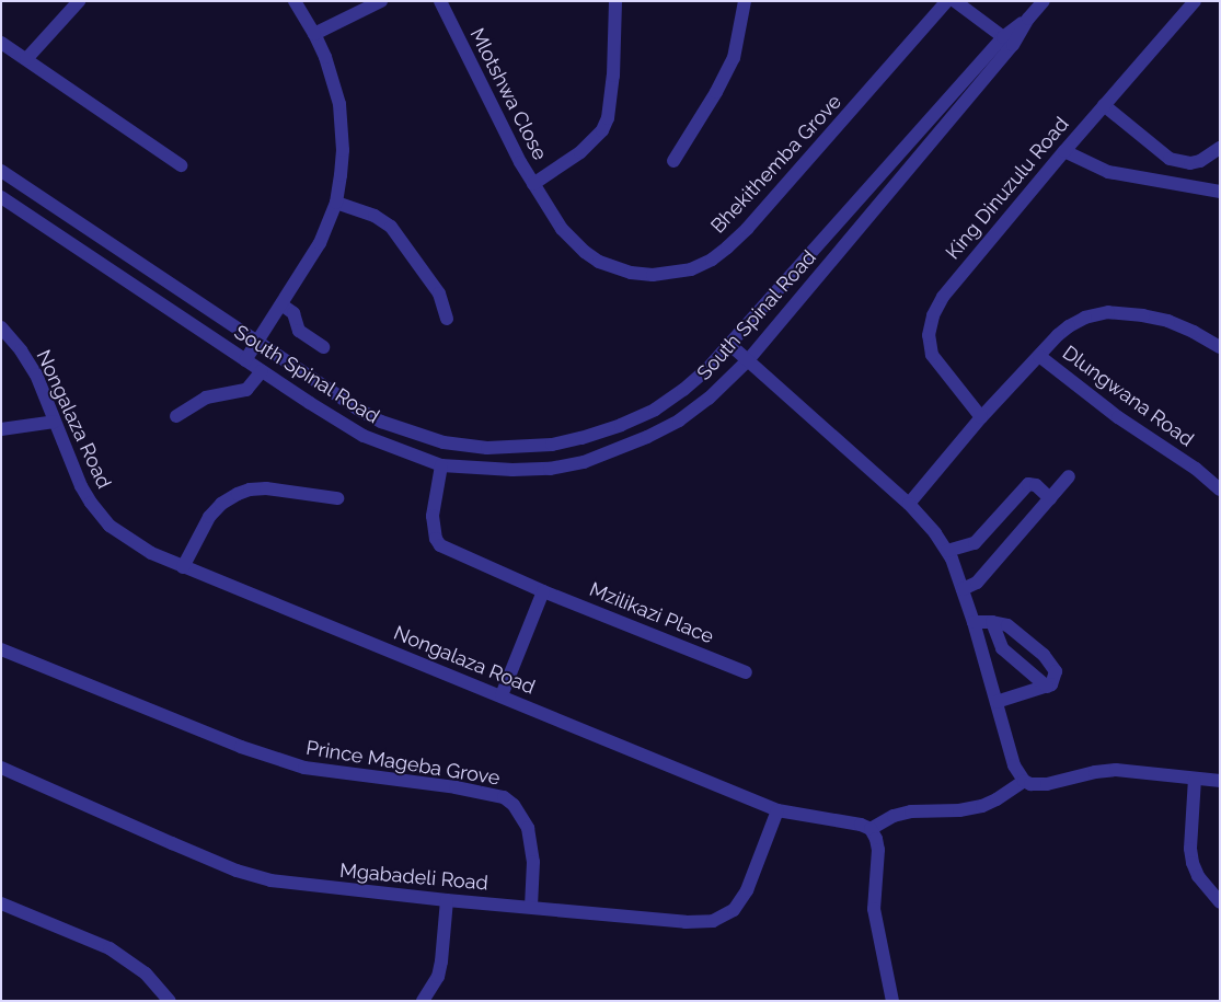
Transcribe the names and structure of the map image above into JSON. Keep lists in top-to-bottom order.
{
  "streets": {
    "street": [
      "Mlotshwa Close",
      "Bhekithemba Grove",
      "King Dinuzulu Road",
      "South Spinal Road",
      "Dlungwana Road",
      "Nongalaza Road",
      "Mzilikazi Place",
      "Prince Mageba Grove",
      "Mgabadeli Road"
    ]
  },
  "crossings": [
    ["Mlotshwa Close", "Bhekithemba Grove"],
    ["South Spinal Road", "Mzilikazi Place"],
    ["Nongalaza Road", "Mgabadeli Road"],
    ["Prince Mageba Grove", "Mgabadeli Road"]
  ]
}
